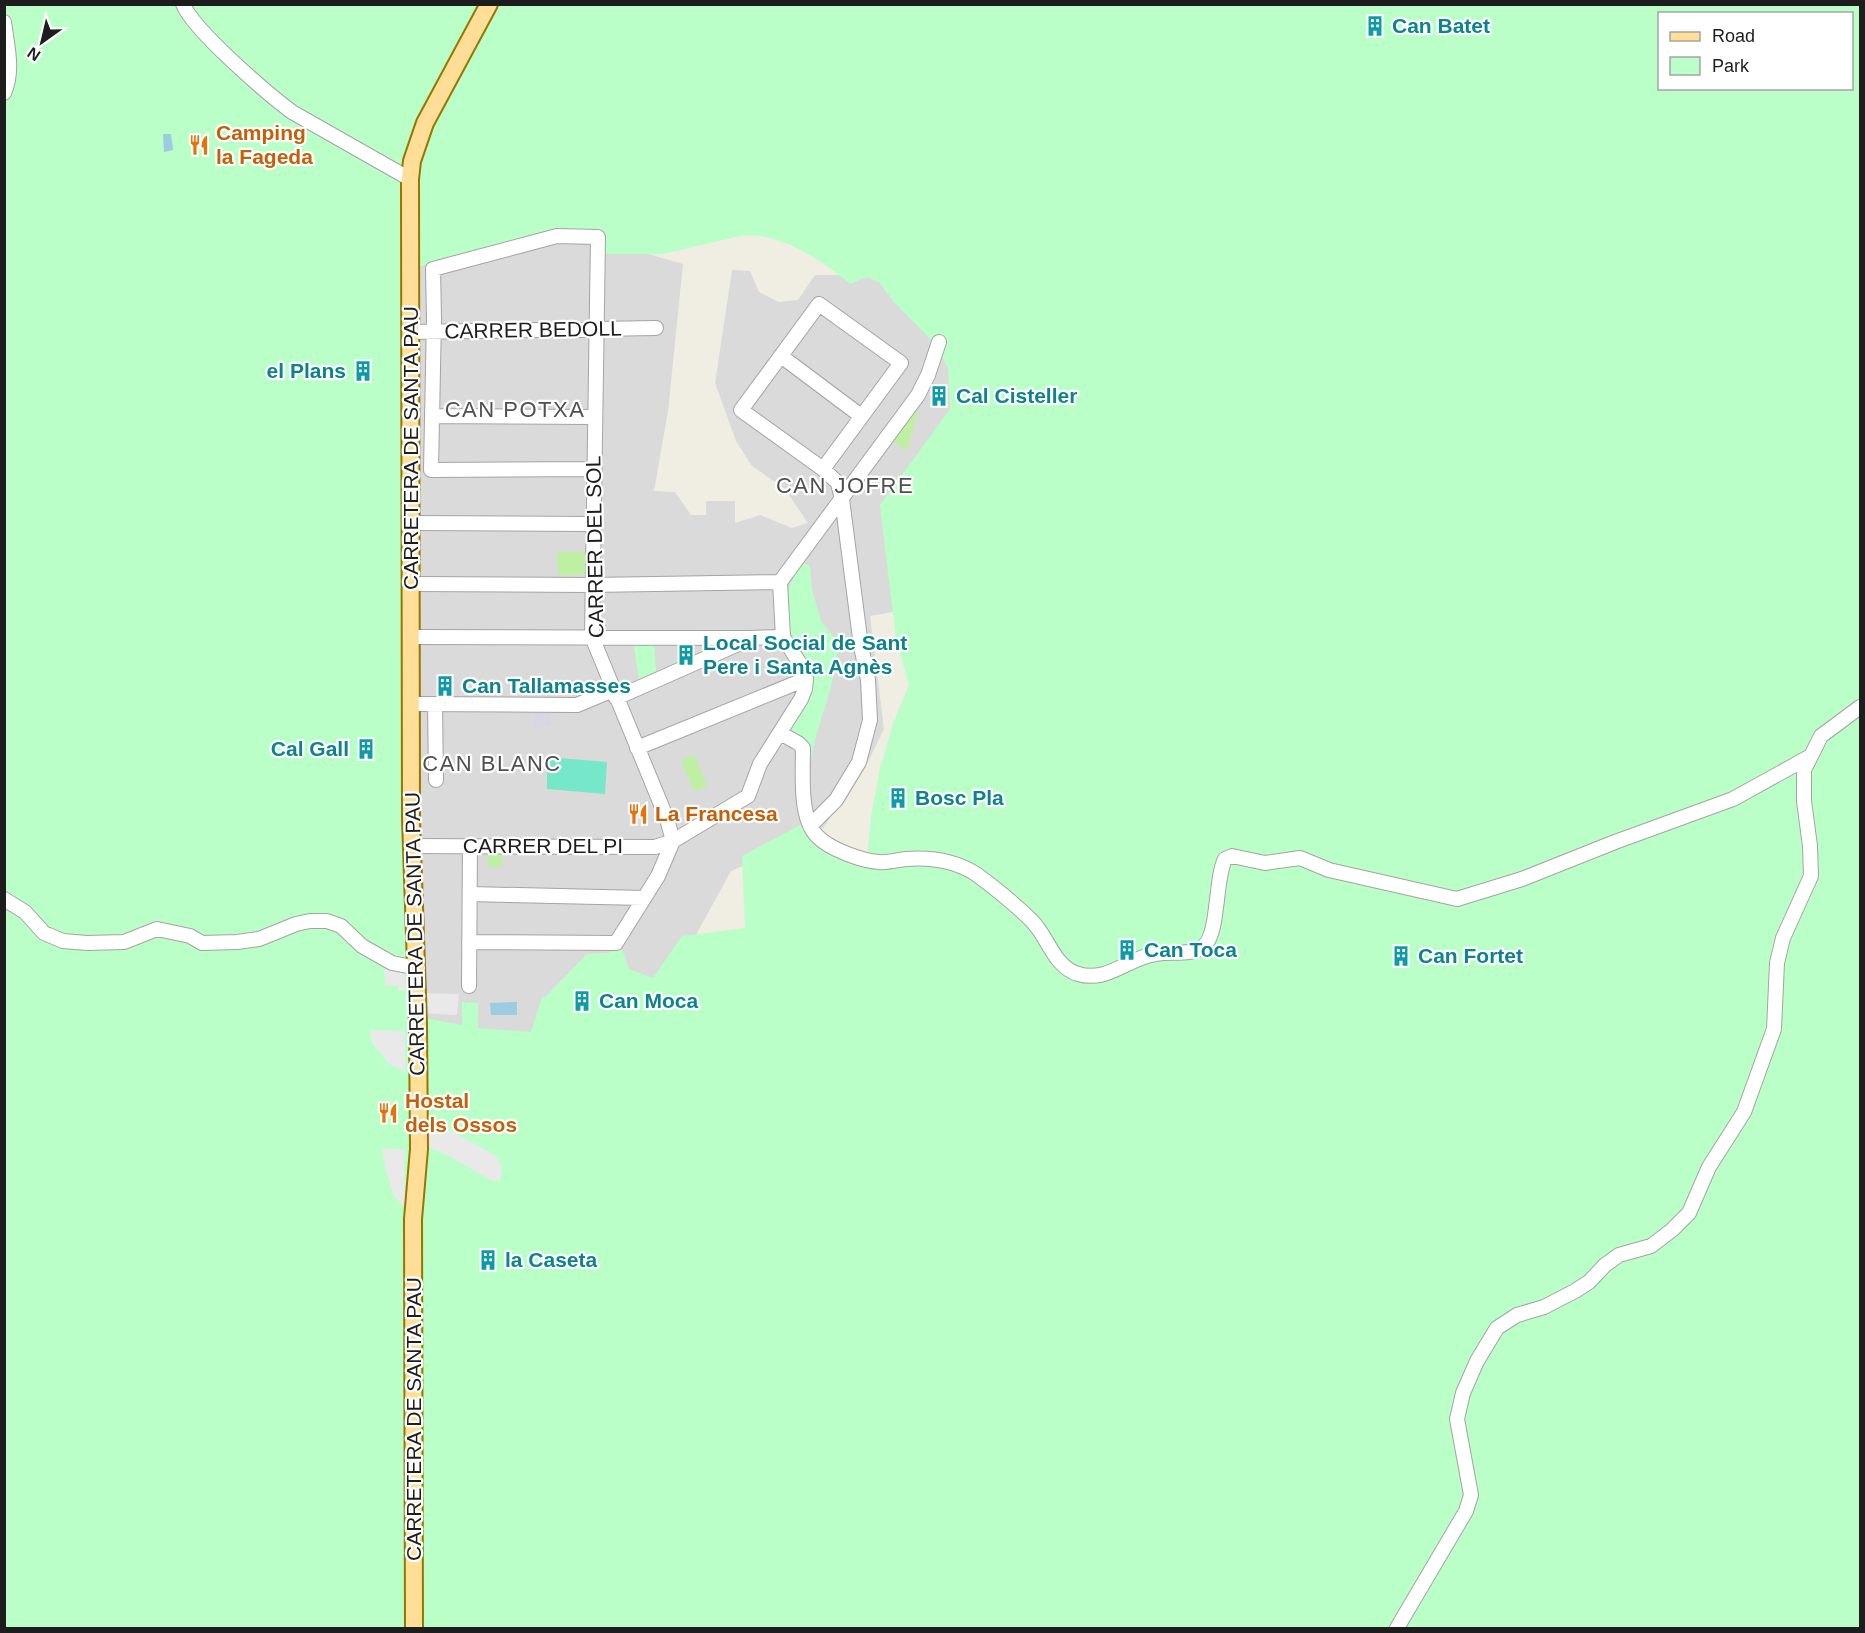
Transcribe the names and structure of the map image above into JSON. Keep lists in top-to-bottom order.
{
  "streets": {
    "main road": ["CARRETERA DE SANTA PAU"],
    "street": ["CARRER BEDOLL", "CARRER DEL SOL", "CARRER DEL PI"]
  },
  "crossings": [
    ["CARRER BEDOLL", "CARRETERA DE SANTA PAU"],
    ["CARRER BEDOLL", "CARRER DEL SOL"],
    ["CARRETERA DE SANTA PAU", "CARRER DEL PI"],
    ["CARRER DEL SOL", "CARRER DEL PI"]
  ],
  "districts": ["CAN POTXA", "CAN JOFRE", "CAN BLANC"],
  "places": {
    "building": [
      "Can Batet",
      "el Plans",
      "Cal Cisteller",
      "Local Social de Sant Pere i Santa Agnès",
      "Can Tallamasses",
      "Cal Gall",
      "Bosc Pla",
      "Can Toca",
      "Can Fortet",
      "Can Moca",
      "la Caseta"
    ],
    "restaurant": ["Camping la Fageda", "La Francesa", "Hostal dels Ossos"]
  },
  "legend": ["Road", "Park"],
  "north": "bottom left"
}
